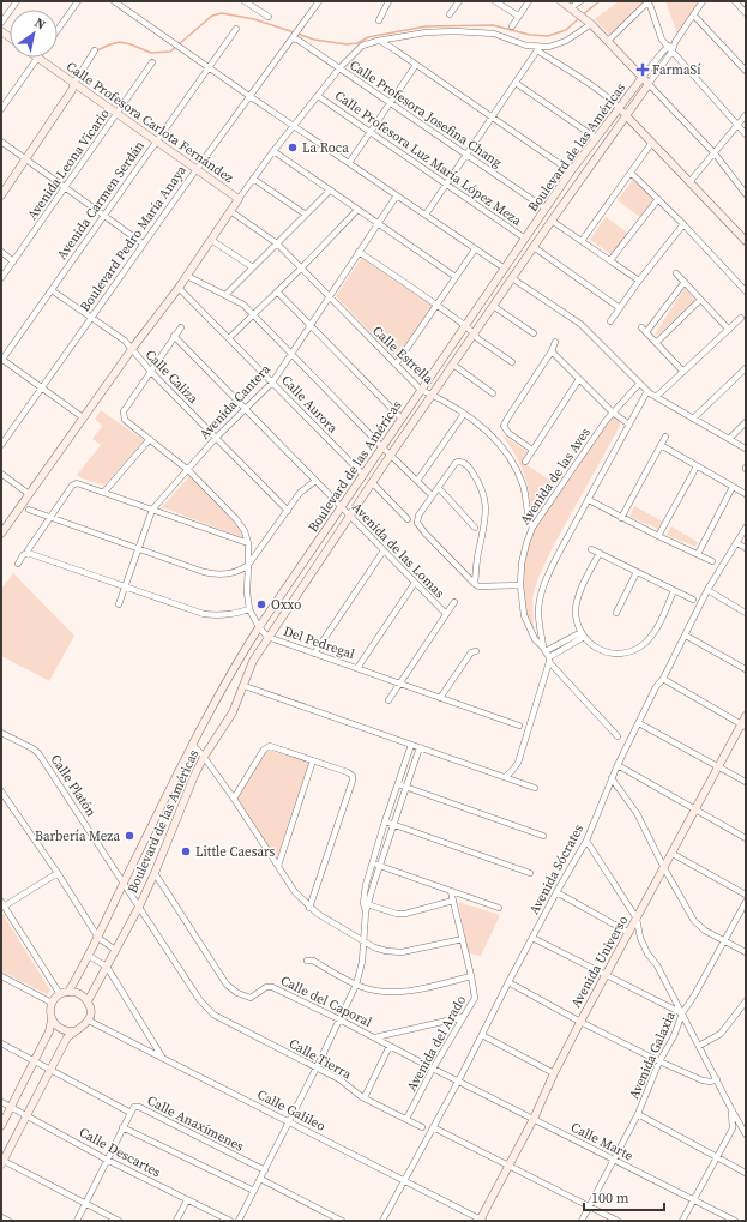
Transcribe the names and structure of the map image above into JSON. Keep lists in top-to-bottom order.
{
  "streets": {
    "main road": ["Calle Profesora Carlota Fernández", "Boulevard de las Américas", "Avenida Universo"],
    "street": [
      "Calle Profesora Josefina Chang",
      "Calle Profesora Luz María López Meza",
      "Avenida Leona Vicario",
      "Avenida Carmen Serdán",
      "Boulevard Pedro María Anaya",
      "Calle Estrella",
      "Calle Caliza",
      "Avenida Cantera",
      "Calle Aurora",
      "Avenida de las Aves",
      "Avenida de las Lomas",
      "Del Pedregal",
      "Calle Platón",
      "Avenida Sócrates",
      "Calle del Caporal",
      "Avenida del Arado",
      "Avenida Galaxia",
      "Calle Tierra",
      "Calle Galileo",
      "Calle Anaxímenes",
      "Calle Marte",
      "Calle Descartes"
    ]
  },
  "crossings": [
    ["Calle Profesora Josefina Chang", "Boulevard de las Américas"],
    ["Calle Profesora Josefina Chang", "Boulevard Pedro María Anaya"],
    ["Calle Profesora Carlota Fernández", "Avenida Leona Vicario"],
    ["Calle Profesora Carlota Fernández", "Avenida Carmen Serdán"],
    ["Calle Profesora Carlota Fernández", "Boulevard Pedro María Anaya"],
    ["Boulevard de las Américas", "Calle Profesora Luz María López Meza"],
    ["Boulevard de las Américas", "Calle Estrella"],
    ["Boulevard de las Américas", "Calle Aurora"],
    ["Boulevard de las Américas", "Avenida de las Lomas"],
    ["Boulevard de las Américas", "Del Pedregal"],
    ["Boulevard de las Américas", "Calle Platón"],
    ["Boulevard de las Américas", "Calle del Caporal"],
    ["Boulevard de las Américas", "Calle Galileo"],
    ["Avenida Carmen Serdán", "Calle Caliza"],
    ["Boulevard Pedro María Anaya", "Calle Caliza"],
    ["Calle Estrella", "Avenida Cantera"],
    ["Calle Estrella", "Avenida de las Aves"],
    ["Calle Caliza", "Avenida Cantera"],
    ["Calle Caliza", "Del Pedregal"],
    ["Avenida Cantera", "Calle Aurora"],
    ["Avenida Cantera", "Avenida de las Lomas"],
    ["Avenida Cantera", "Del Pedregal"],
    ["Calle Platón", "Calle Tierra"],
    ["Avenida Sócrates", "Calle del Caporal"],
    ["Avenida Sócrates", "Calle Galileo"],
    ["Avenida Sócrates", "Calle Marte"],
    ["Avenida Universo", "Calle Galileo"],
    ["Avenida Universo", "Calle Marte"],
    ["Calle del Caporal", "Avenida del Arado"],
    ["Calle del Caporal", "Calle Marte"],
    ["Avenida del Arado", "Calle Tierra"],
    ["Avenida Galaxia", "Calle Marte"]
  ],
  "places": {
    "health": ["FarmaSí"],
    "other": [
      "La Roca",
      "Oxxo",
      "Barbería Meza",
      "Little Caesars"
    ]
  },
  "scale_bar": "100 m",
  "north": "top right"
}
